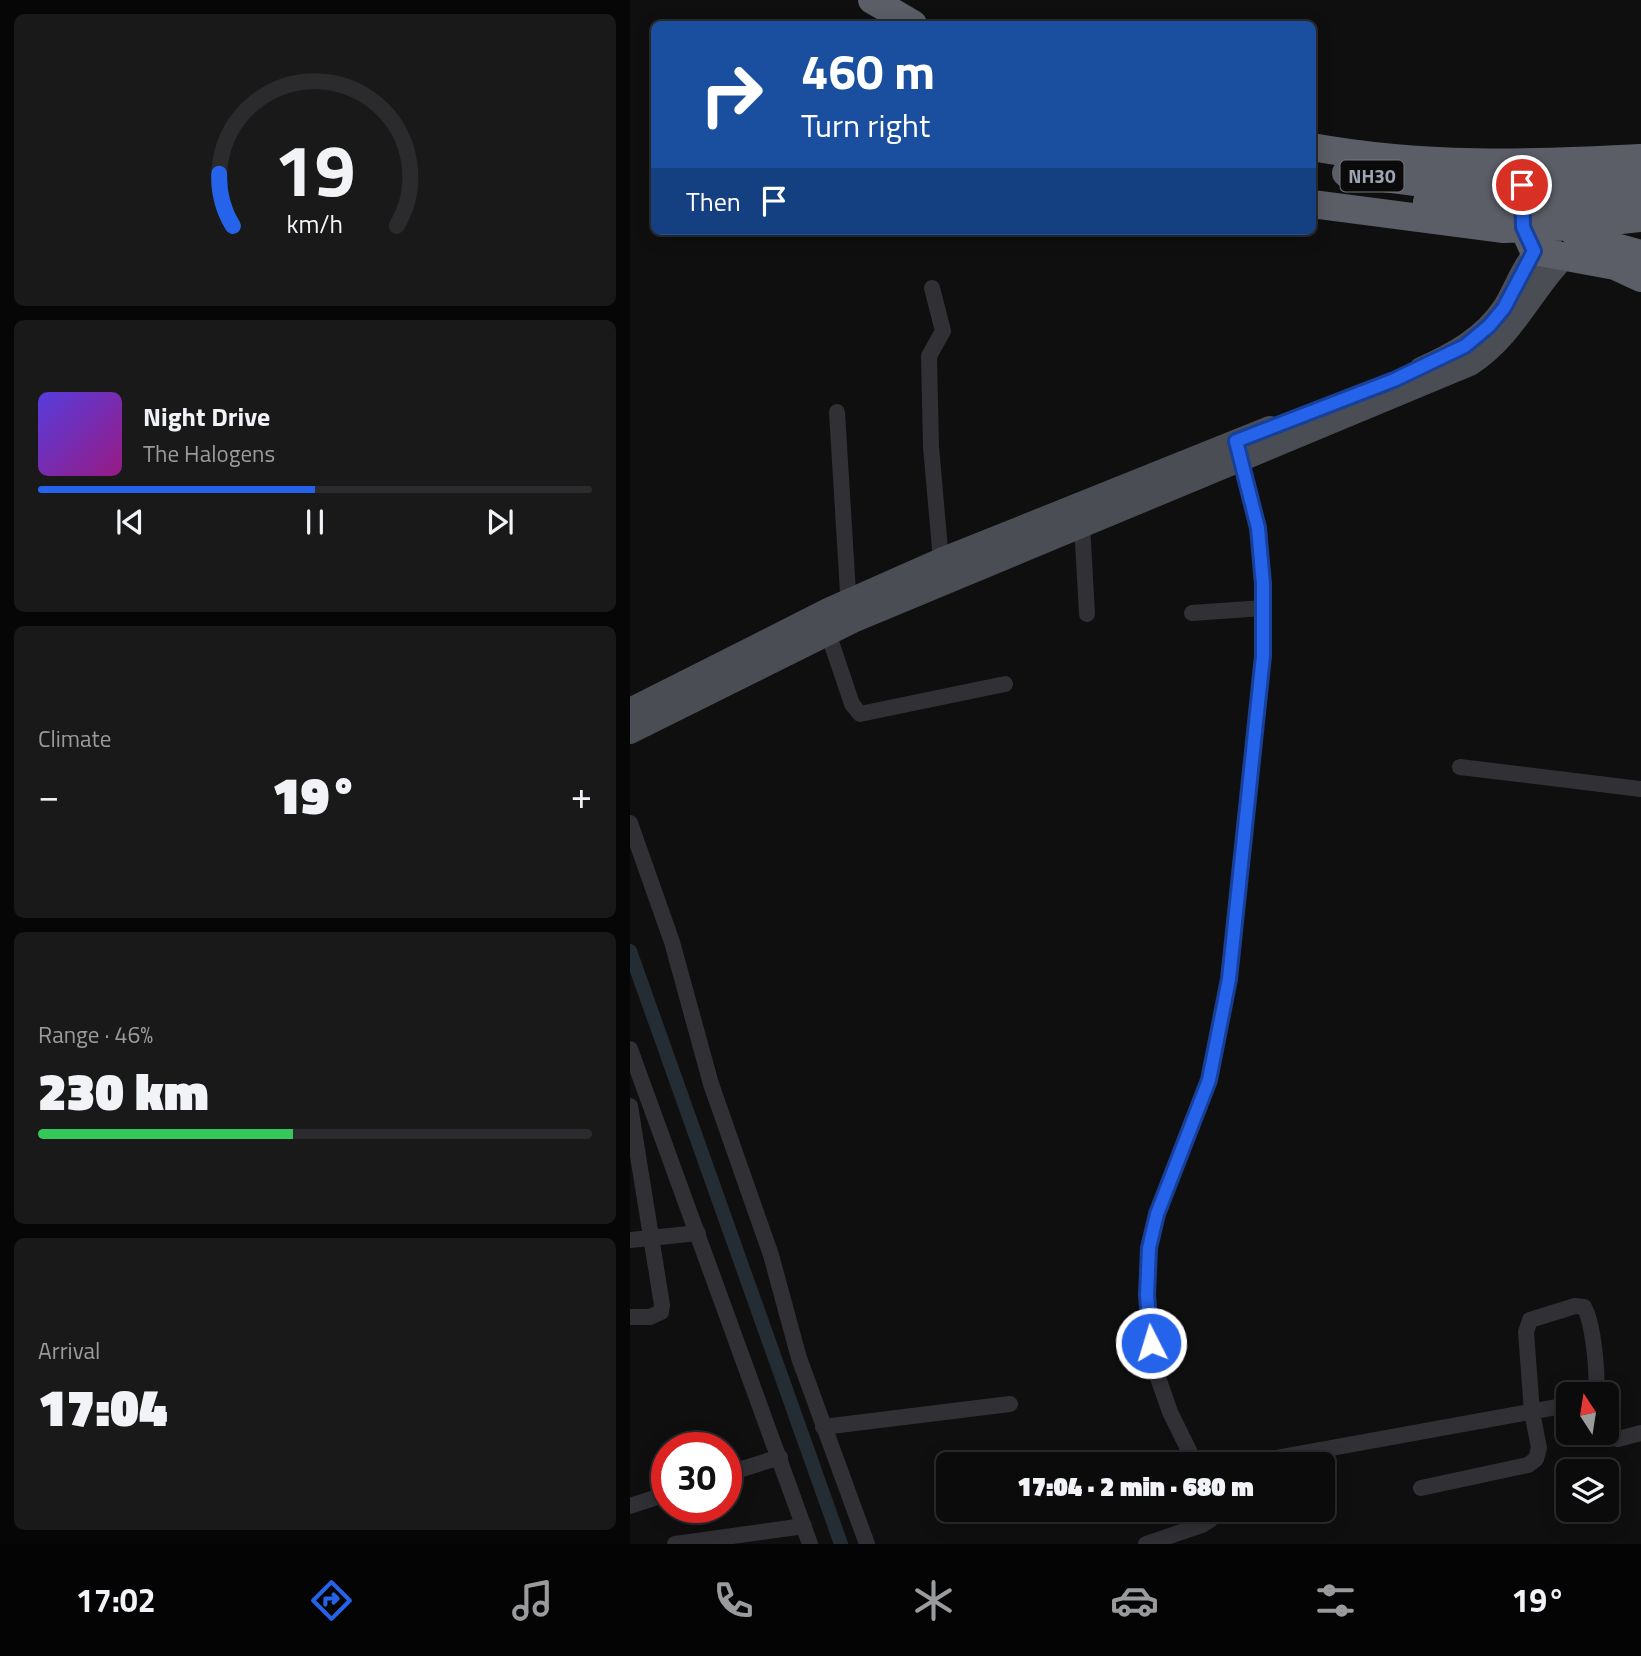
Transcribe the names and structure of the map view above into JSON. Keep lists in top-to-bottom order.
{
  "streets": {
    "highway": ["NH30"]
  },
  "north": "top",
  "page": {
    "turn": ["460 m", "Turn right"],
    "then": "Then",
    "song": ["Night Drive", "The Halogens"],
    "tile": [
      "Climate",
      ["Range · 46%", "230 km"],
      ["Arrival", "17:04"]
    ],
    "heat": ["−", "19°", "+"],
    "limit": "30",
    "trip": "17:04 · 2 min · 680 m",
    "tabs": ["17:02", "19°"],
    "gauge": ["19", "km/h"]
  }
}
